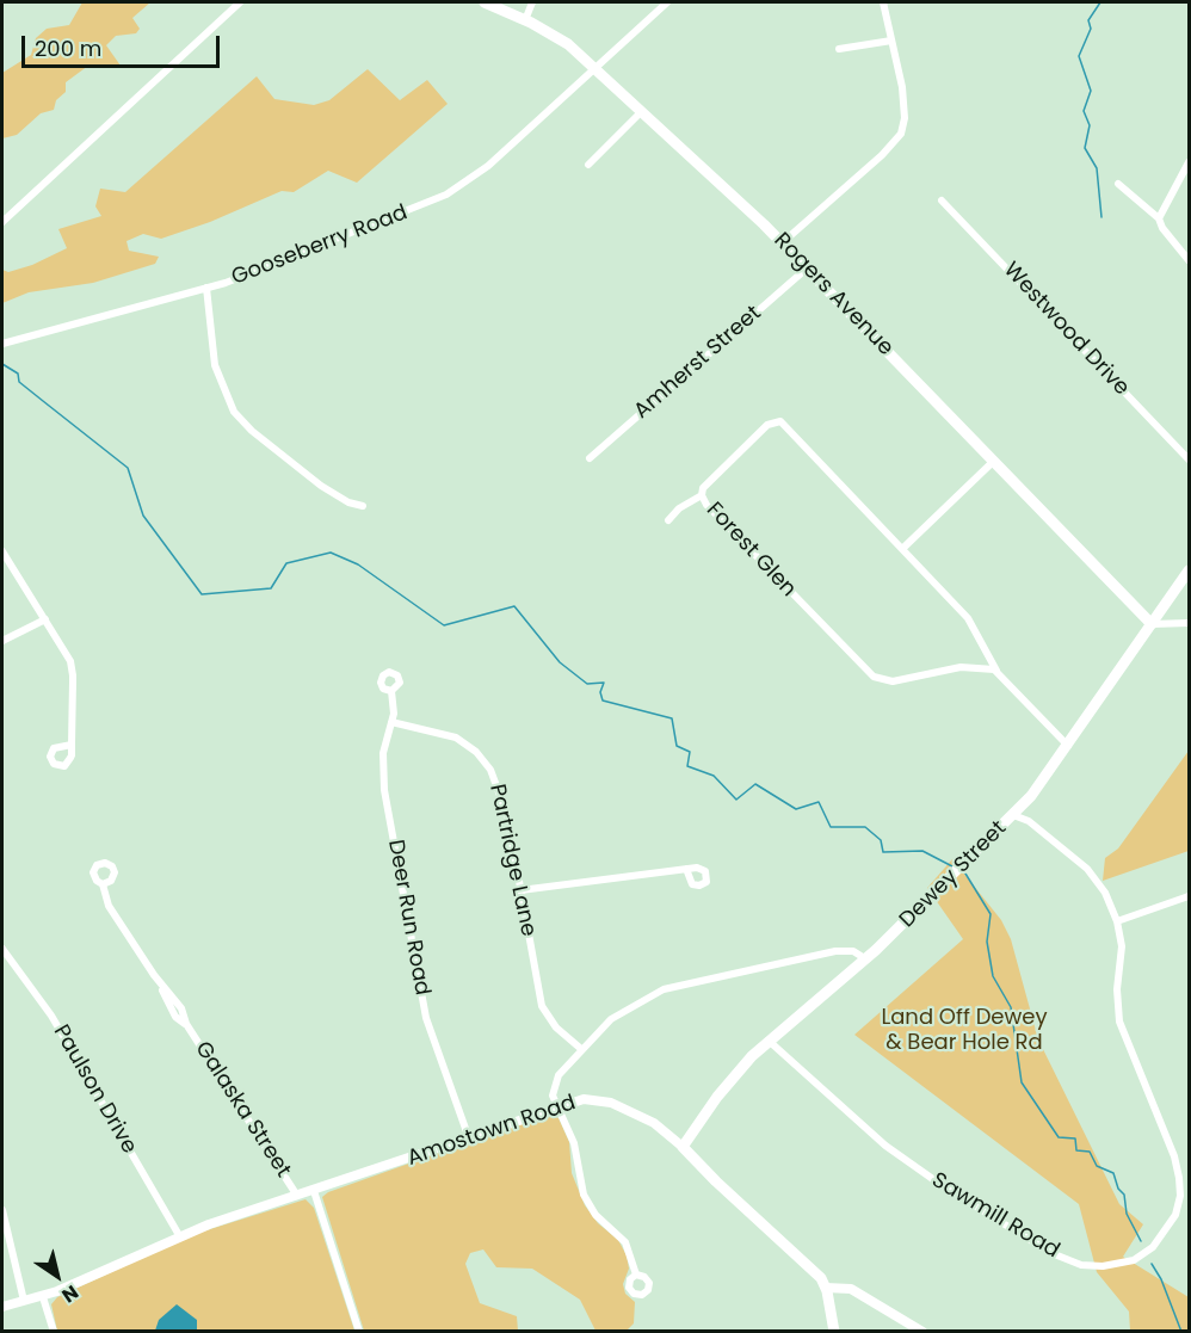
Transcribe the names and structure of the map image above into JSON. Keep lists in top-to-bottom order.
{
  "streets": {
    "main road": ["Rogers Avenue", "Dewey Street", "Amostown Road"],
    "street": [
      "Gooseberry Road",
      "Westwood Drive",
      "Amherst Street",
      "Forest Glen",
      "Partridge Lane",
      "Deer Run Road",
      "Paulson Drive",
      "Galaska Street",
      "Sawmill Road"
    ]
  },
  "crossings": [
    ["Gooseberry Road", "Rogers Avenue"],
    ["Rogers Avenue", "Amherst Street"],
    ["Rogers Avenue", "Dewey Street"],
    ["Forest Glen", "Dewey Street"],
    ["Partridge Lane", "Deer Run Road"],
    ["Dewey Street", "Amostown Road"],
    ["Dewey Street", "Sawmill Road"],
    ["Deer Run Road", "Amostown Road"],
    ["Paulson Drive", "Amostown Road"],
    ["Galaska Street", "Amostown Road"]
  ],
  "parks": ["Land Off Dewey & Bear Hole Rd"],
  "scale_bar": "200 m",
  "north": "bottom right"
}
